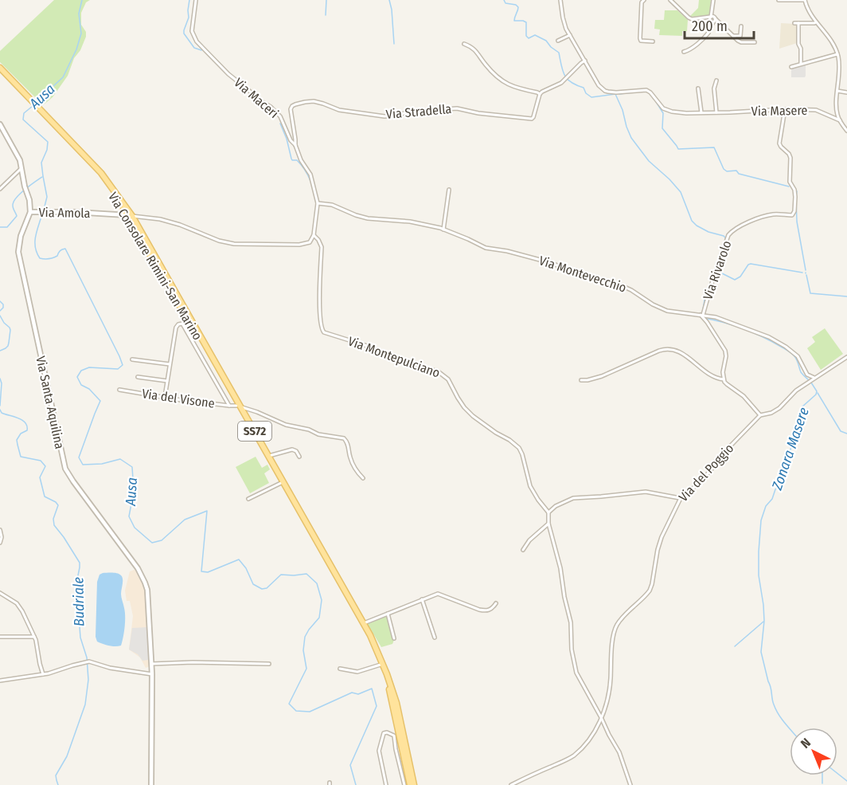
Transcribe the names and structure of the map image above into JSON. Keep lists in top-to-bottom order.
{
  "streets": {
    "main road": ["Via Consolare Rimini-San Marino", "SS72"],
    "street": [
      "Via Maceri",
      "Via Masere",
      "Via Stradella",
      "Via Amola",
      "Via Rivarolo",
      "Via Montevecchio",
      "Via Montepulciano",
      "Via del Visone",
      "Via Santa Aquilina",
      "Via del Poggio"
    ]
  },
  "crossings": [
    ["Via Maceri", "Via Stradella"],
    ["Via Maceri", "Via Montevecchio"],
    ["Via Masere", "Via Rivarolo"],
    ["Via Amola", "Via Consolare Rimini-San Marino"],
    ["Via Amola", "Via Santa Aquilina"],
    ["Via Consolare Rimini-San Marino", "Via del Visone"],
    ["Via Rivarolo", "Via Montevecchio"],
    ["Via Montevecchio", "Via del Poggio"]
  ],
  "water": ["Ausa", "Zonara Masere", "Budriale"],
  "scale_bar": "200 m",
  "north": "top left"
}
